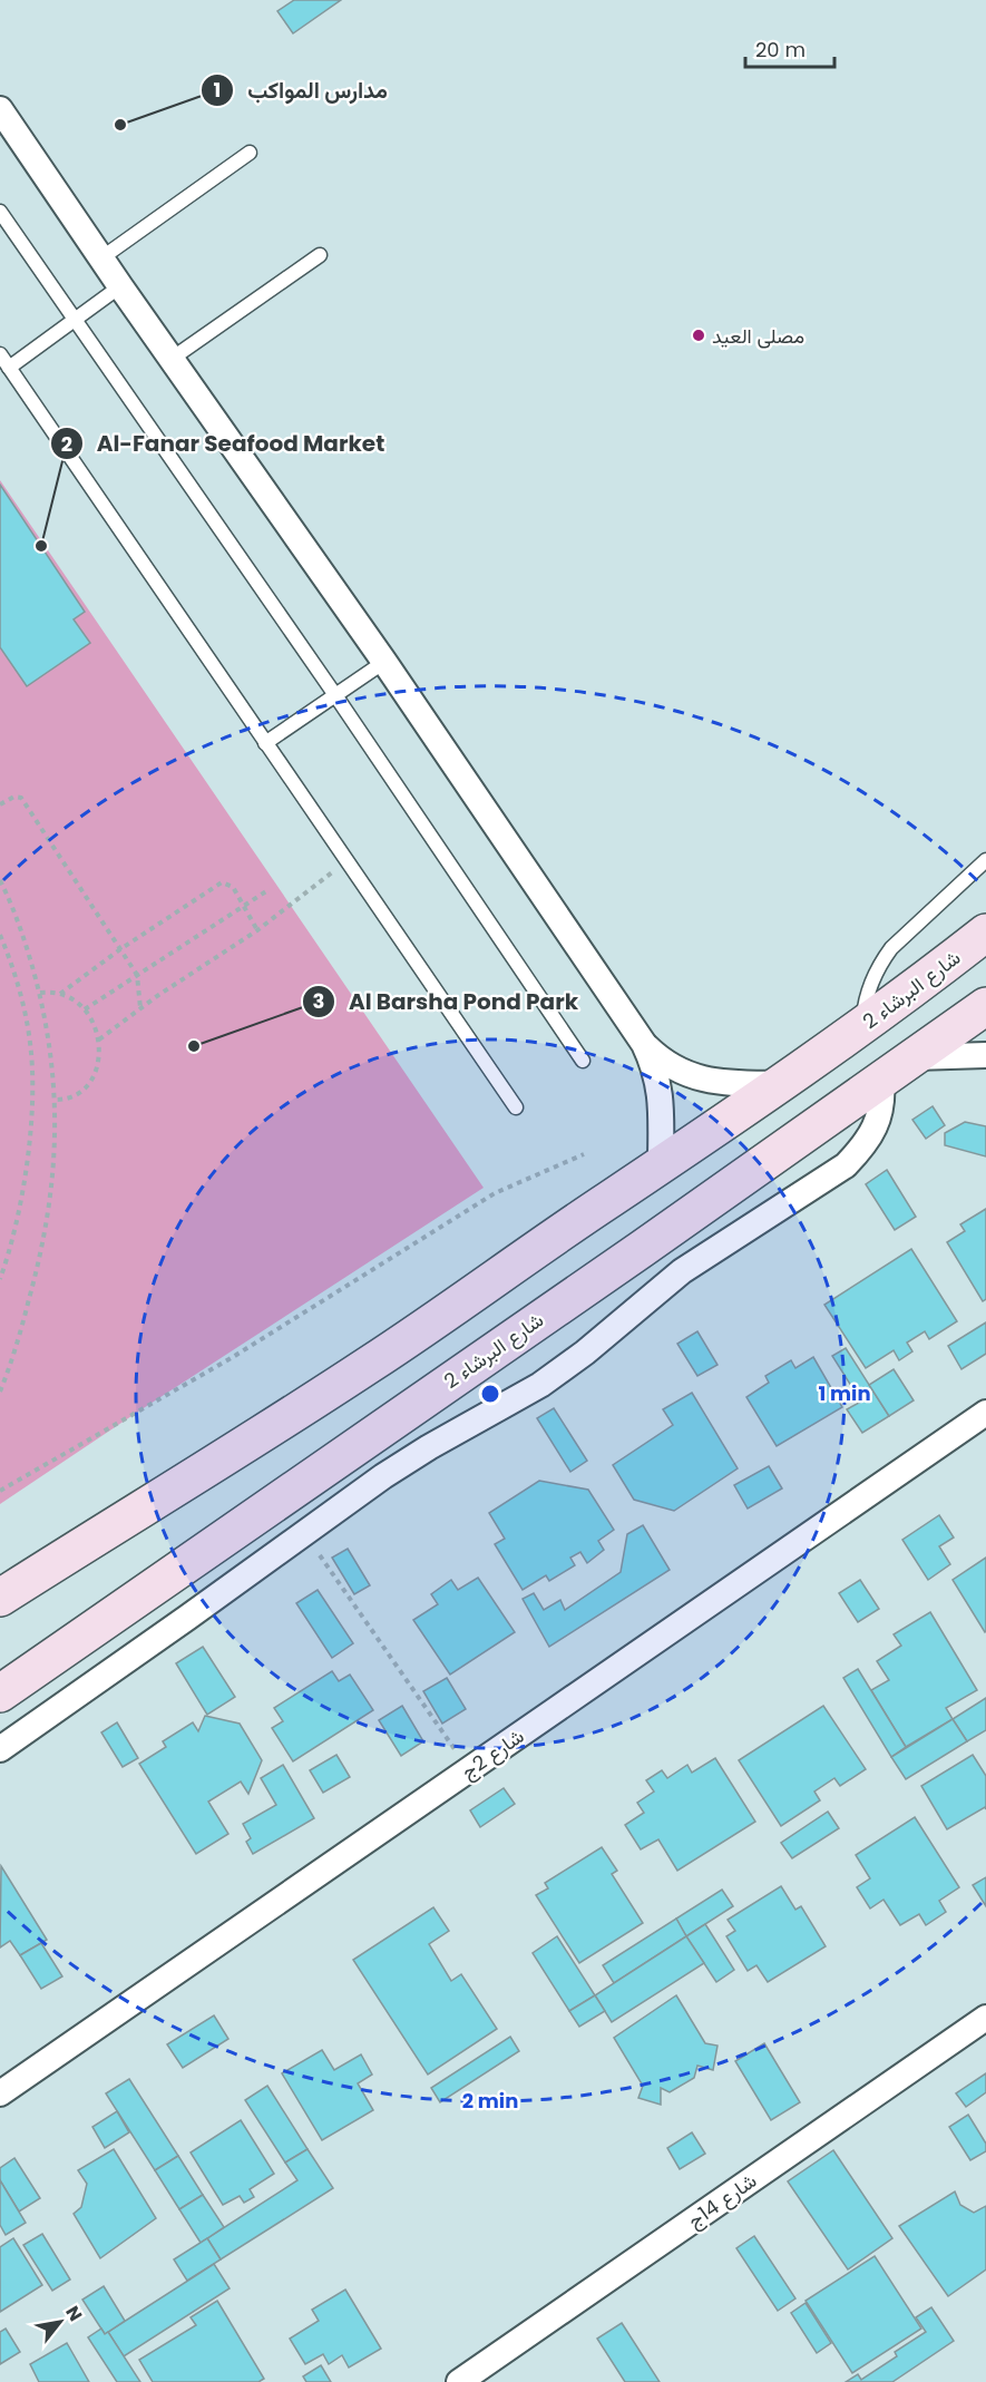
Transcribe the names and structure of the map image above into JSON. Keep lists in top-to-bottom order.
{
  "streets": {
    "street": ["شارع البرشاء 2", "شارع 2ج", "شارع 14ج"]
  },
  "places": [
    "مدارس المواكب",
    "مصلى العيد",
    "Al-Fanar Seafood Market",
    "Al Barsha Pond Park"
  ],
  "scale_bar": "20 m",
  "north": "top right",
  "rings": ["1 min", "2 min"]
}
